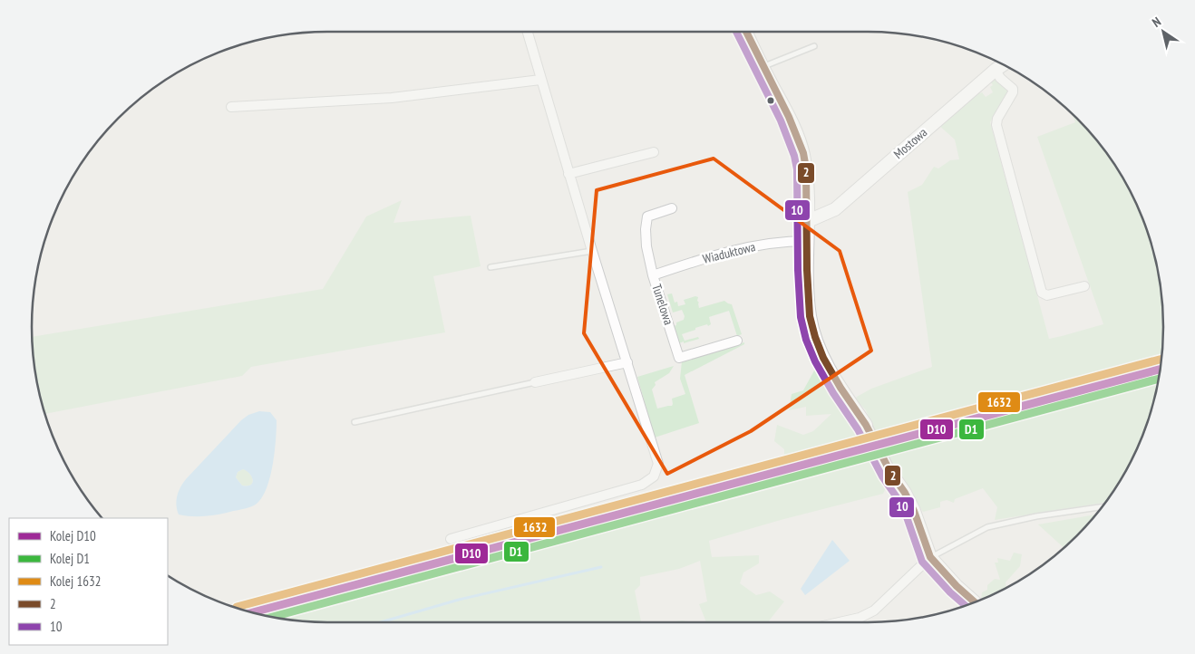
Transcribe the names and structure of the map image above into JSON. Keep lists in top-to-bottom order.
{
  "streets": {
    "street": ["Mostowa", "Wiaduktowa", "Tunelowa"]
  },
  "crossings": [
    ["Wiaduktowa", "Tunelowa"]
  ],
  "lines": [
    "transit line 2",
    "transit line 10",
    "rail line 1632",
    "rail line D10",
    "rail line D1"
  ],
  "legend": [
    "Kolej D10",
    "Kolej D1",
    "Kolej 1632",
    "2",
    "10"
  ],
  "north": "top left"
}
